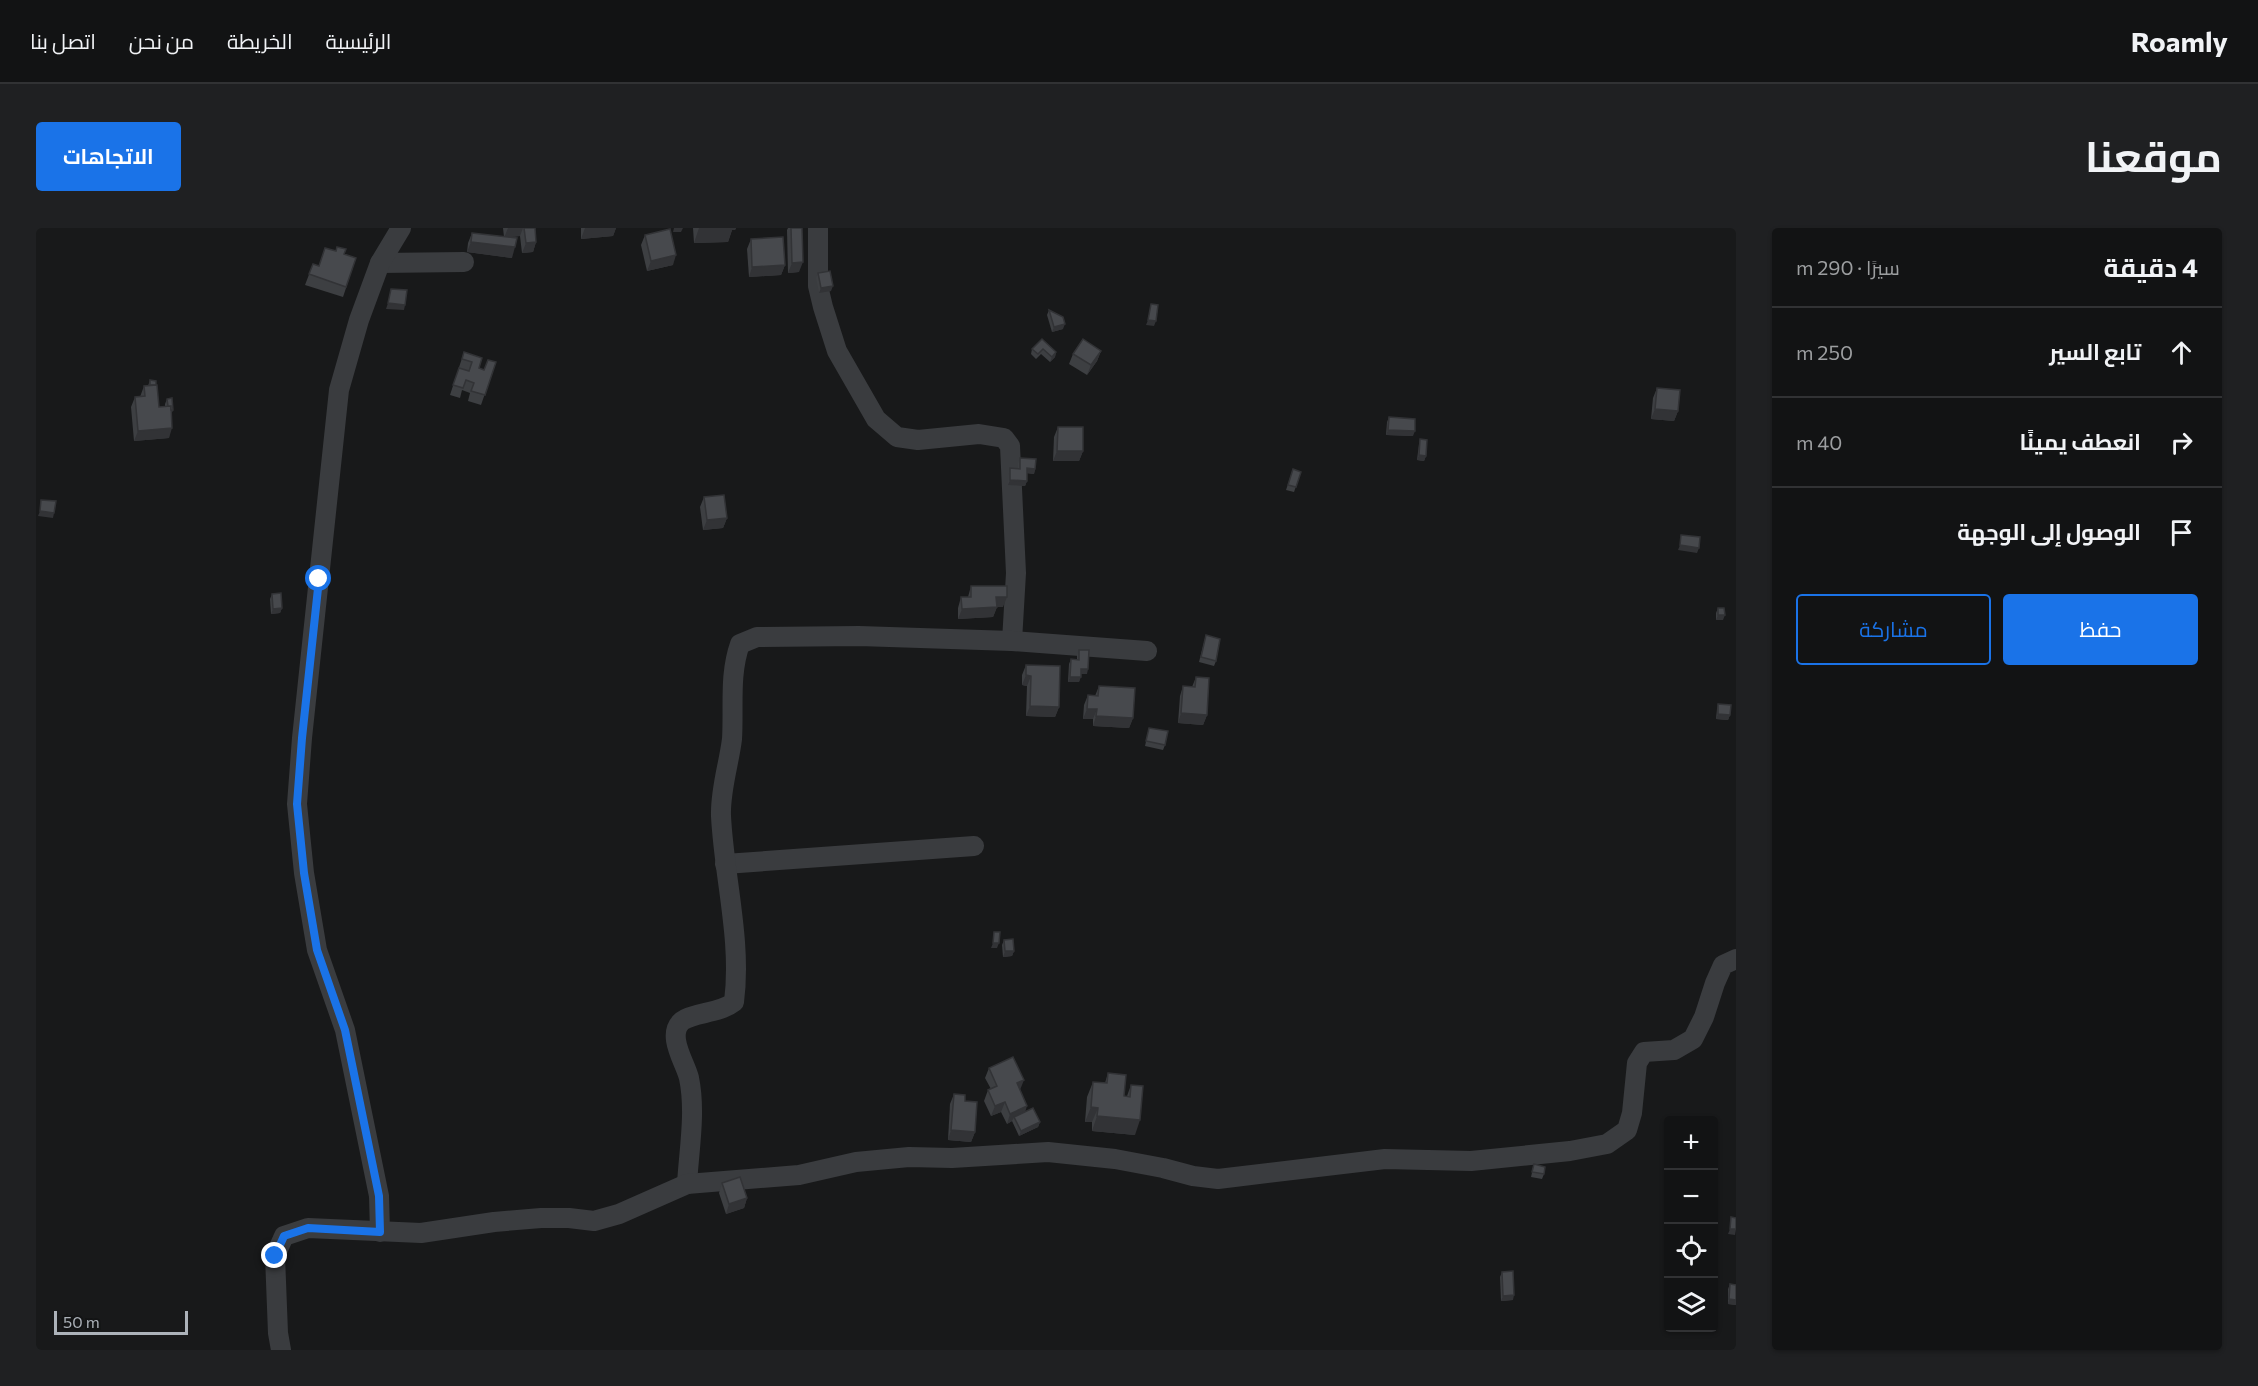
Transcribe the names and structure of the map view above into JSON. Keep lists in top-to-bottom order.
{
  "scale_bar": "50 m",
  "page": {
    "header": "Roamly",
    "nav": [
      "الرئيسية",
      "الخريطة",
      "من نحن",
      "اتصل بنا"
    ],
    "title": "موقعنا",
    "buttons": [
      "الاتجاهات",
      ["حفظ", "مشاركة"]
    ],
    "heading": ["4 دقيقة", "سيرًا · 290 m"],
    "list": [
      ["تابع السير", "250 m"],
      ["انعطف يمينًا", "40 m"],
      "الوصول إلى الوجهة"
    ],
    "map_buttons": ["+", "−"],
    "scale": "50 m"
  }
}
